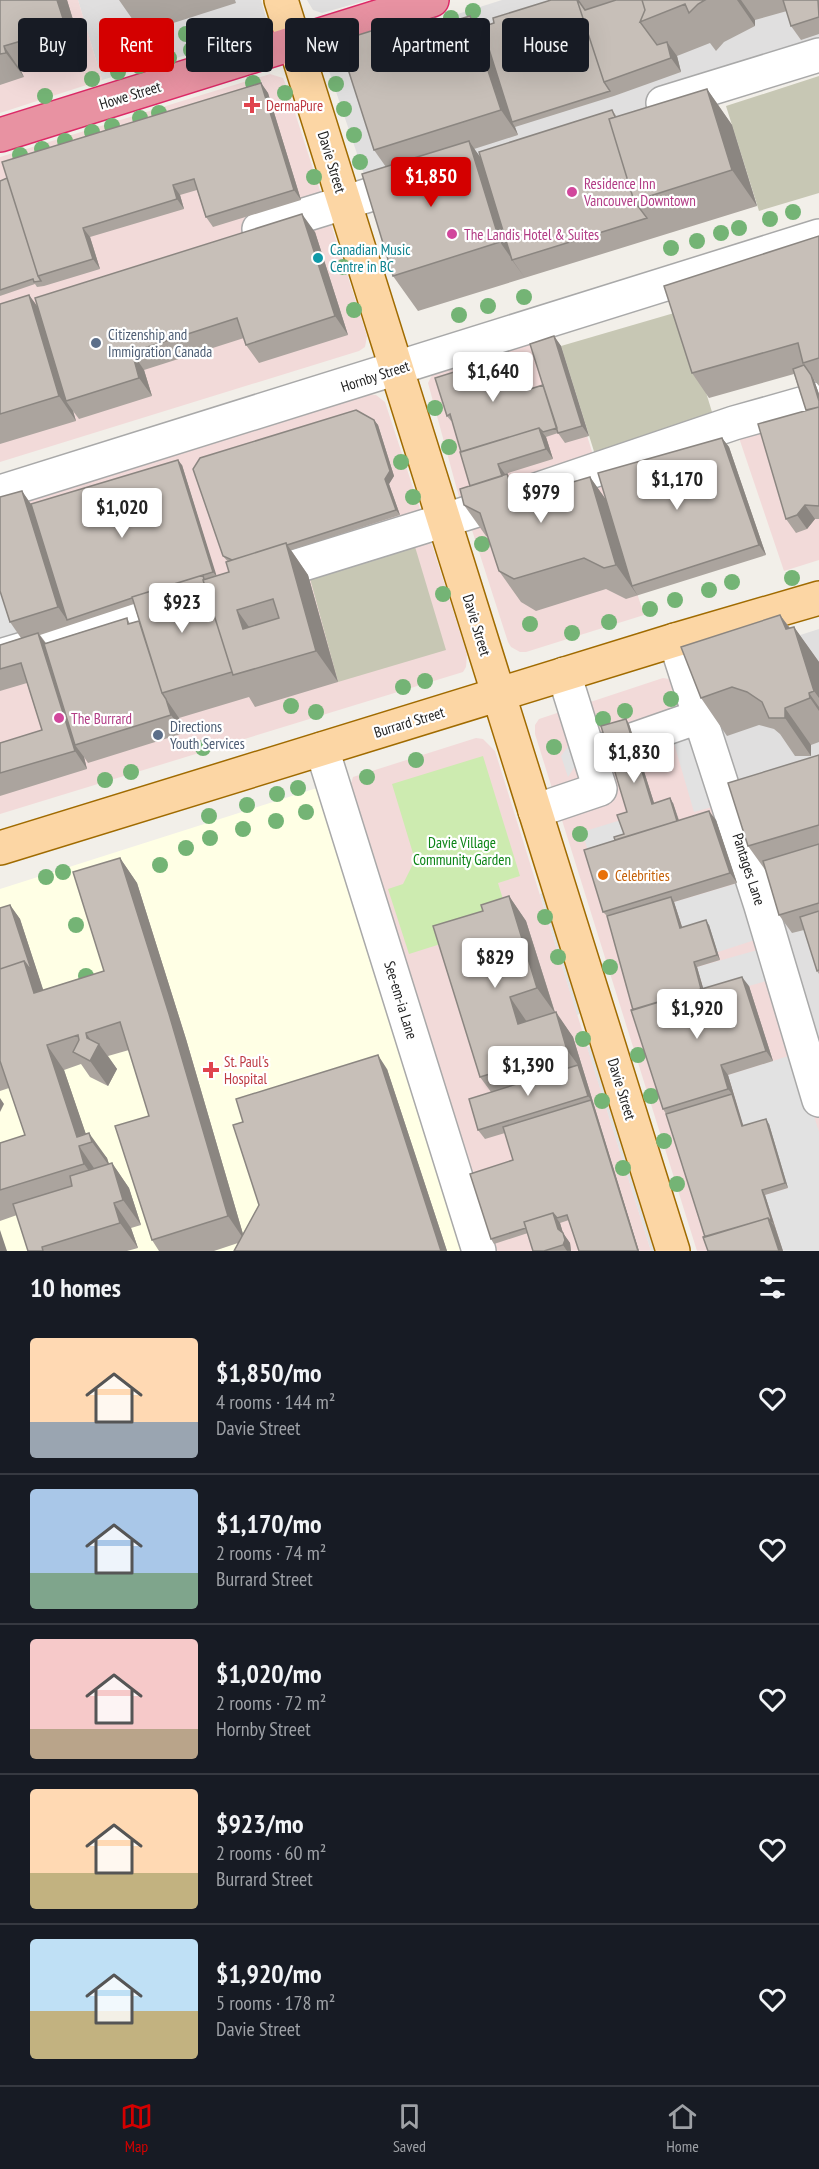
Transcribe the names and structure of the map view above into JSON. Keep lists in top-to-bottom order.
{
  "streets": {
    "highway": ["Howe Street"],
    "main road": ["Davie Street", "Burrard Street"],
    "street": ["Hornby Street", "Pantages Lane", "See-em-ia Lane"]
  },
  "crossings": [
    ["Davie Street", "Hornby Street"],
    ["Davie Street", "Burrard Street"],
    ["Burrard Street", "Pantages Lane"],
    ["Burrard Street", "See-em-ia Lane"]
  ],
  "parks": ["Davie Village Community Garden"],
  "places": {
    "health": ["DermaPure", "St. Paul's Hospital"],
    "other": [
      "Residence Inn Vancouver Downtown",
      "The Landis Hotel & Suites",
      "Canadian Music Centre in BC",
      "Citizenship and Immigration Canada",
      "The Burrard",
      "Directions Youth Services",
      "Celebrities"
    ]
  },
  "page": {
    "chip": [
      "Buy",
      "Rent",
      "Filters",
      "New",
      "Apartment",
      "House"
    ],
    "price": [
      "$1,850",
      "$1,640",
      "$1,170",
      "$979",
      "$1,020",
      "$923",
      "$1,830",
      "$829",
      "$1,920",
      "$1,390"
    ],
    "heading": "10 homes",
    "list": [
      {
        "name": "$1,850/mo",
        "note": "4 rooms · 144 m² · Davie Street"
      },
      {
        "name": "$1,170/mo",
        "note": "2 rooms · 74 m² · Burrard Street"
      },
      {
        "name": "$1,020/mo",
        "note": "2 rooms · 72 m² · Hornby Street"
      },
      {
        "name": "$923/mo",
        "note": "2 rooms · 60 m² · Burrard Street"
      },
      {
        "name": "$1,920/mo",
        "note": "5 rooms · 178 m² · Davie Street"
      }
    ],
    "tabs": ["Map", "Saved", "Home"]
  }
}
